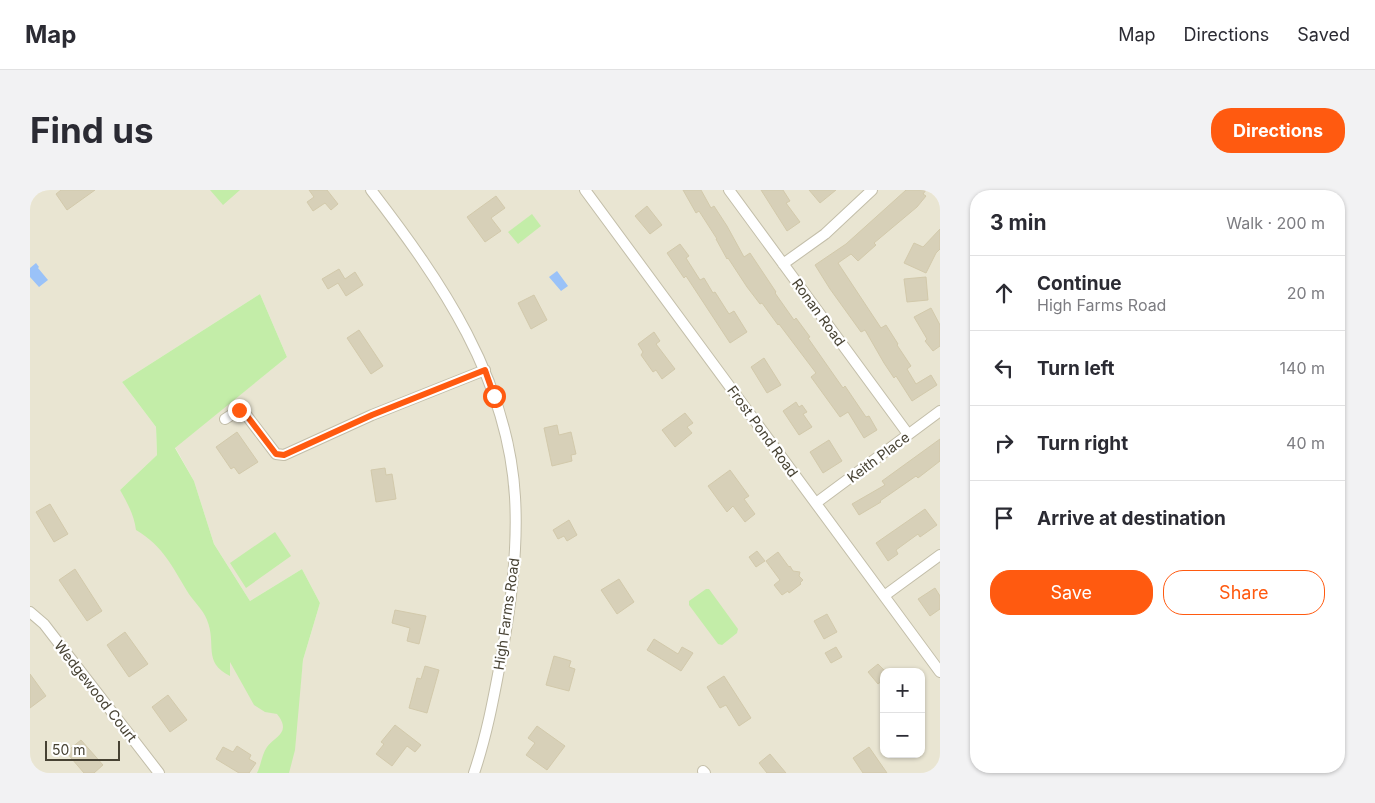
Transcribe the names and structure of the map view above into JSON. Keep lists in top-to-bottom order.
{
  "streets": {
    "street": [
      "Ronan Road",
      "Frost Pond Road",
      "Keith Place",
      "High Farms Road",
      "Wedgewood Court"
    ]
  },
  "crossings": [
    ["Ronan Road", "Keith Place"],
    ["Frost Pond Road", "Keith Place"]
  ],
  "scale_bar": "50 m",
  "page": {
    "header": "Map",
    "nav": ["Map", "Directions", "Saved"],
    "buttons": [
      "Directions",
      ["Save", "Share"]
    ],
    "title": "Find us",
    "heading": ["3 min", "Walk · 200 m"],
    "list": [
      ["Continue", "High Farms Road", "20 m"],
      ["Turn left", "140 m"],
      ["Turn right", "40 m"],
      "Arrive at destination"
    ],
    "map_buttons": ["+", "−"],
    "scale": "50 m"
  }
}
